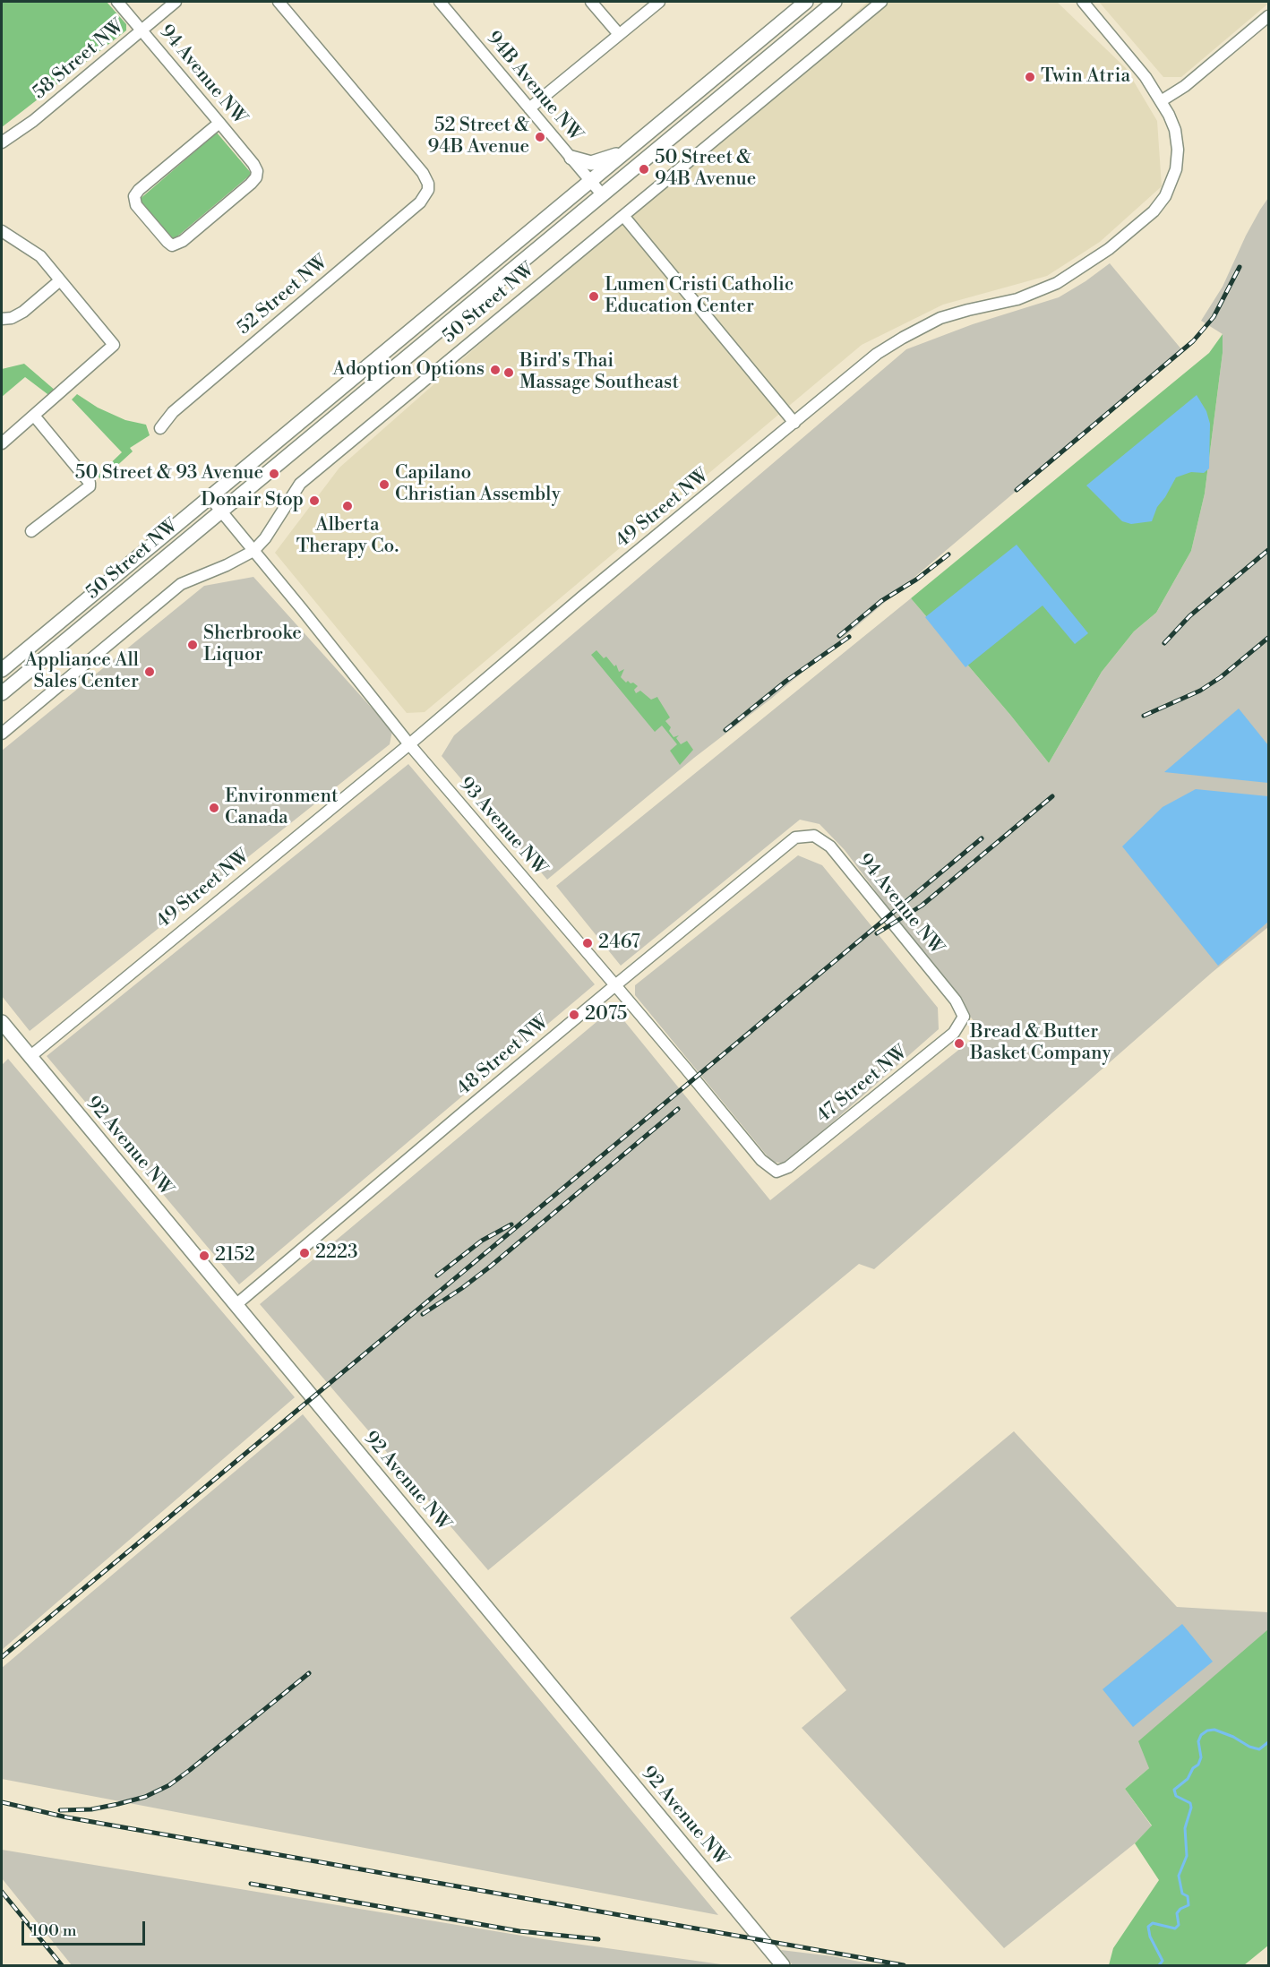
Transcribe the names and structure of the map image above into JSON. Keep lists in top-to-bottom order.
{
  "streets": {
    "main road": ["50 Street NW", "92 Avenue NW"],
    "street": [
      "58 Street NW",
      "94 Avenue NW",
      "94B Avenue NW",
      "52 Street NW",
      "49 Street NW",
      "93 Avenue NW",
      "48 Street NW",
      "47 Street NW"
    ]
  },
  "crossings": [
    ["58 Street NW", "94 Avenue NW"],
    ["94 Avenue NW", "48 Street NW"],
    ["94 Avenue NW", "47 Street NW"],
    ["94B Avenue NW", "50 Street NW"],
    ["50 Street NW", "93 Avenue NW"],
    ["49 Street NW", "93 Avenue NW"],
    ["49 Street NW", "92 Avenue NW"],
    ["93 Avenue NW", "48 Street NW"],
    ["93 Avenue NW", "47 Street NW"],
    ["48 Street NW", "92 Avenue NW"]
  ],
  "places": [
    "Twin Atria",
    "52 Street & 94B Avenue",
    "50 Street & 94B Avenue",
    "Lumen Cristi Catholic Education Center",
    "Adoption Options",
    "Bird's Thai Massage Southeast",
    "50 Street & 93 Avenue",
    "Capilano Christian Assembly",
    "Donair Stop",
    "Alberta Therapy Co.",
    "Sherbrooke Liquor",
    "Appliance All Sales Center",
    "Environment Canada",
    "2467",
    "2075",
    "Bread & Butter Basket Company",
    "2223",
    "2152"
  ],
  "scale_bar": "100 m"
}
